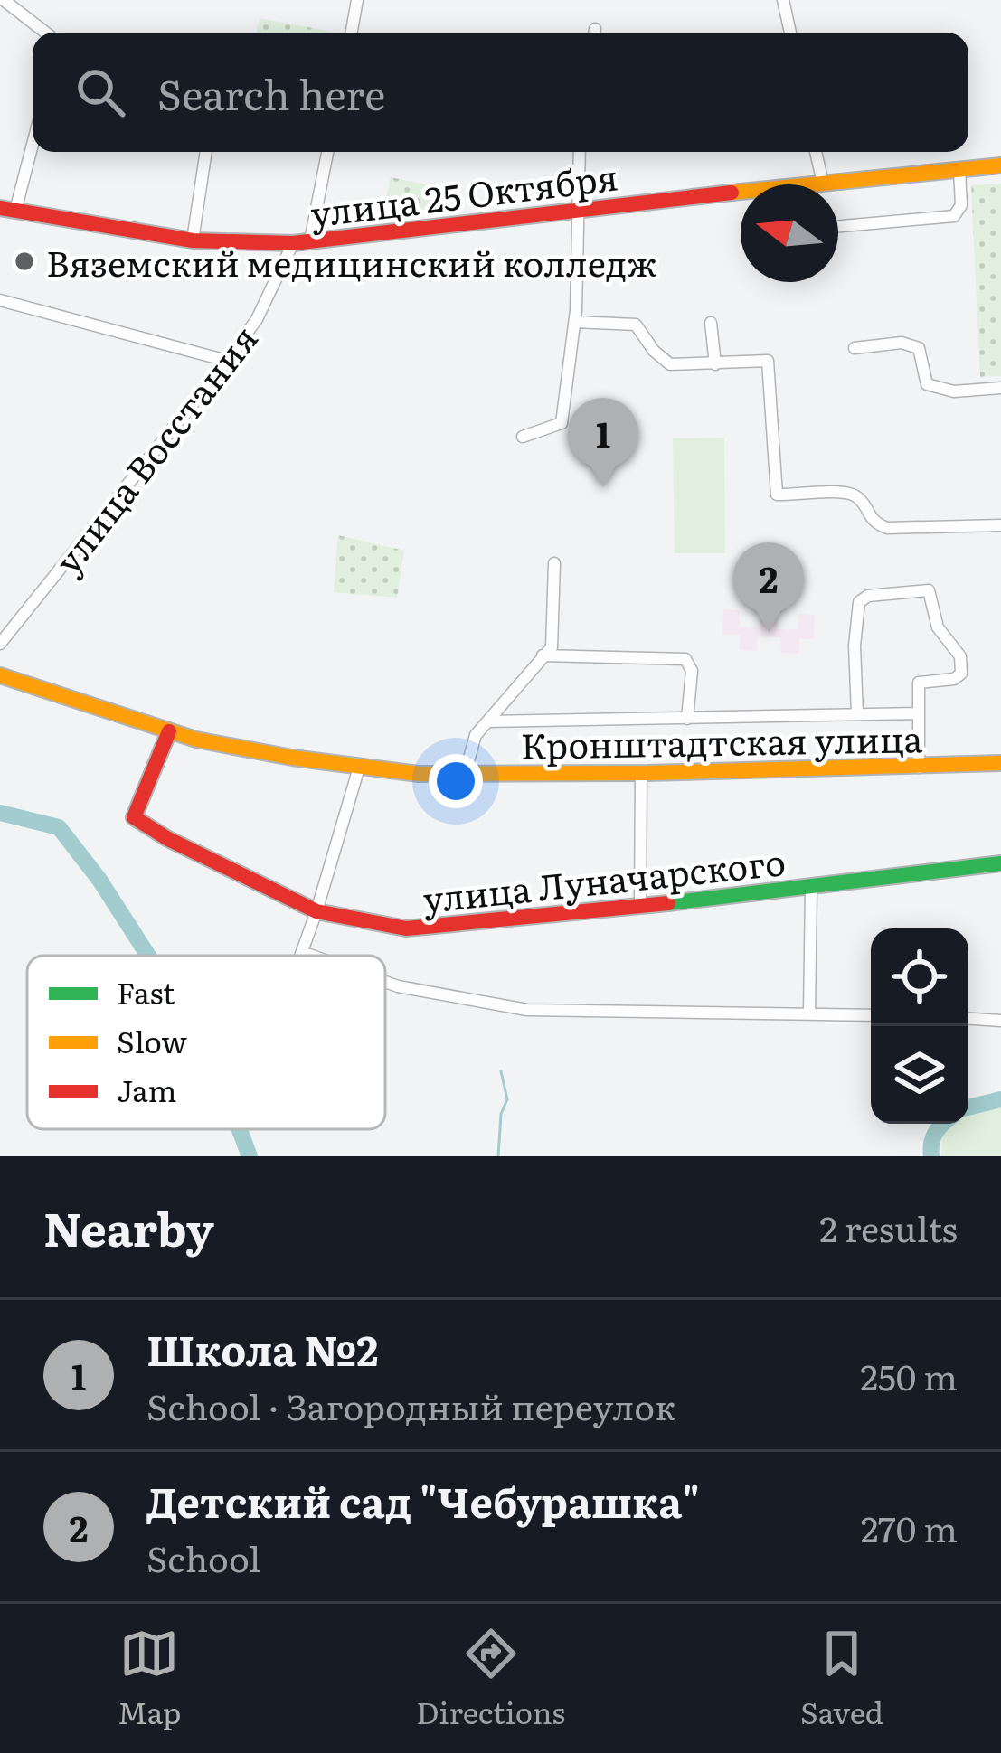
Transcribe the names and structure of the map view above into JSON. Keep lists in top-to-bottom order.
{
  "streets": {
    "street": [
      "улица 25 Октября",
      "улица Восстания",
      "Кронштадтская улица",
      "улица Луначарского"
    ]
  },
  "crossings": [
    ["улица 25 Октября", "улица Восстания"],
    ["Кронштадтская улица", "улица Луначарского"]
  ],
  "places": ["Вяземский медицинский колледж"],
  "legend": ["Fast", "Slow", "Jam"],
  "north": "left",
  "page": {
    "search": "Search here",
    "pins": ["1", "2"],
    "heading": ["Nearby", "2 results"],
    "list": [
      {
        "mark": "1",
        "name": "Школа №2",
        "note": "School · Загородный переулок",
        "value": "250 m"
      },
      {
        "mark": "2",
        "name": "Детский сад \"Чебурашка\"",
        "note": "School",
        "value": "270 m"
      }
    ],
    "nav": ["Map", "Directions", "Saved"]
  }
}
